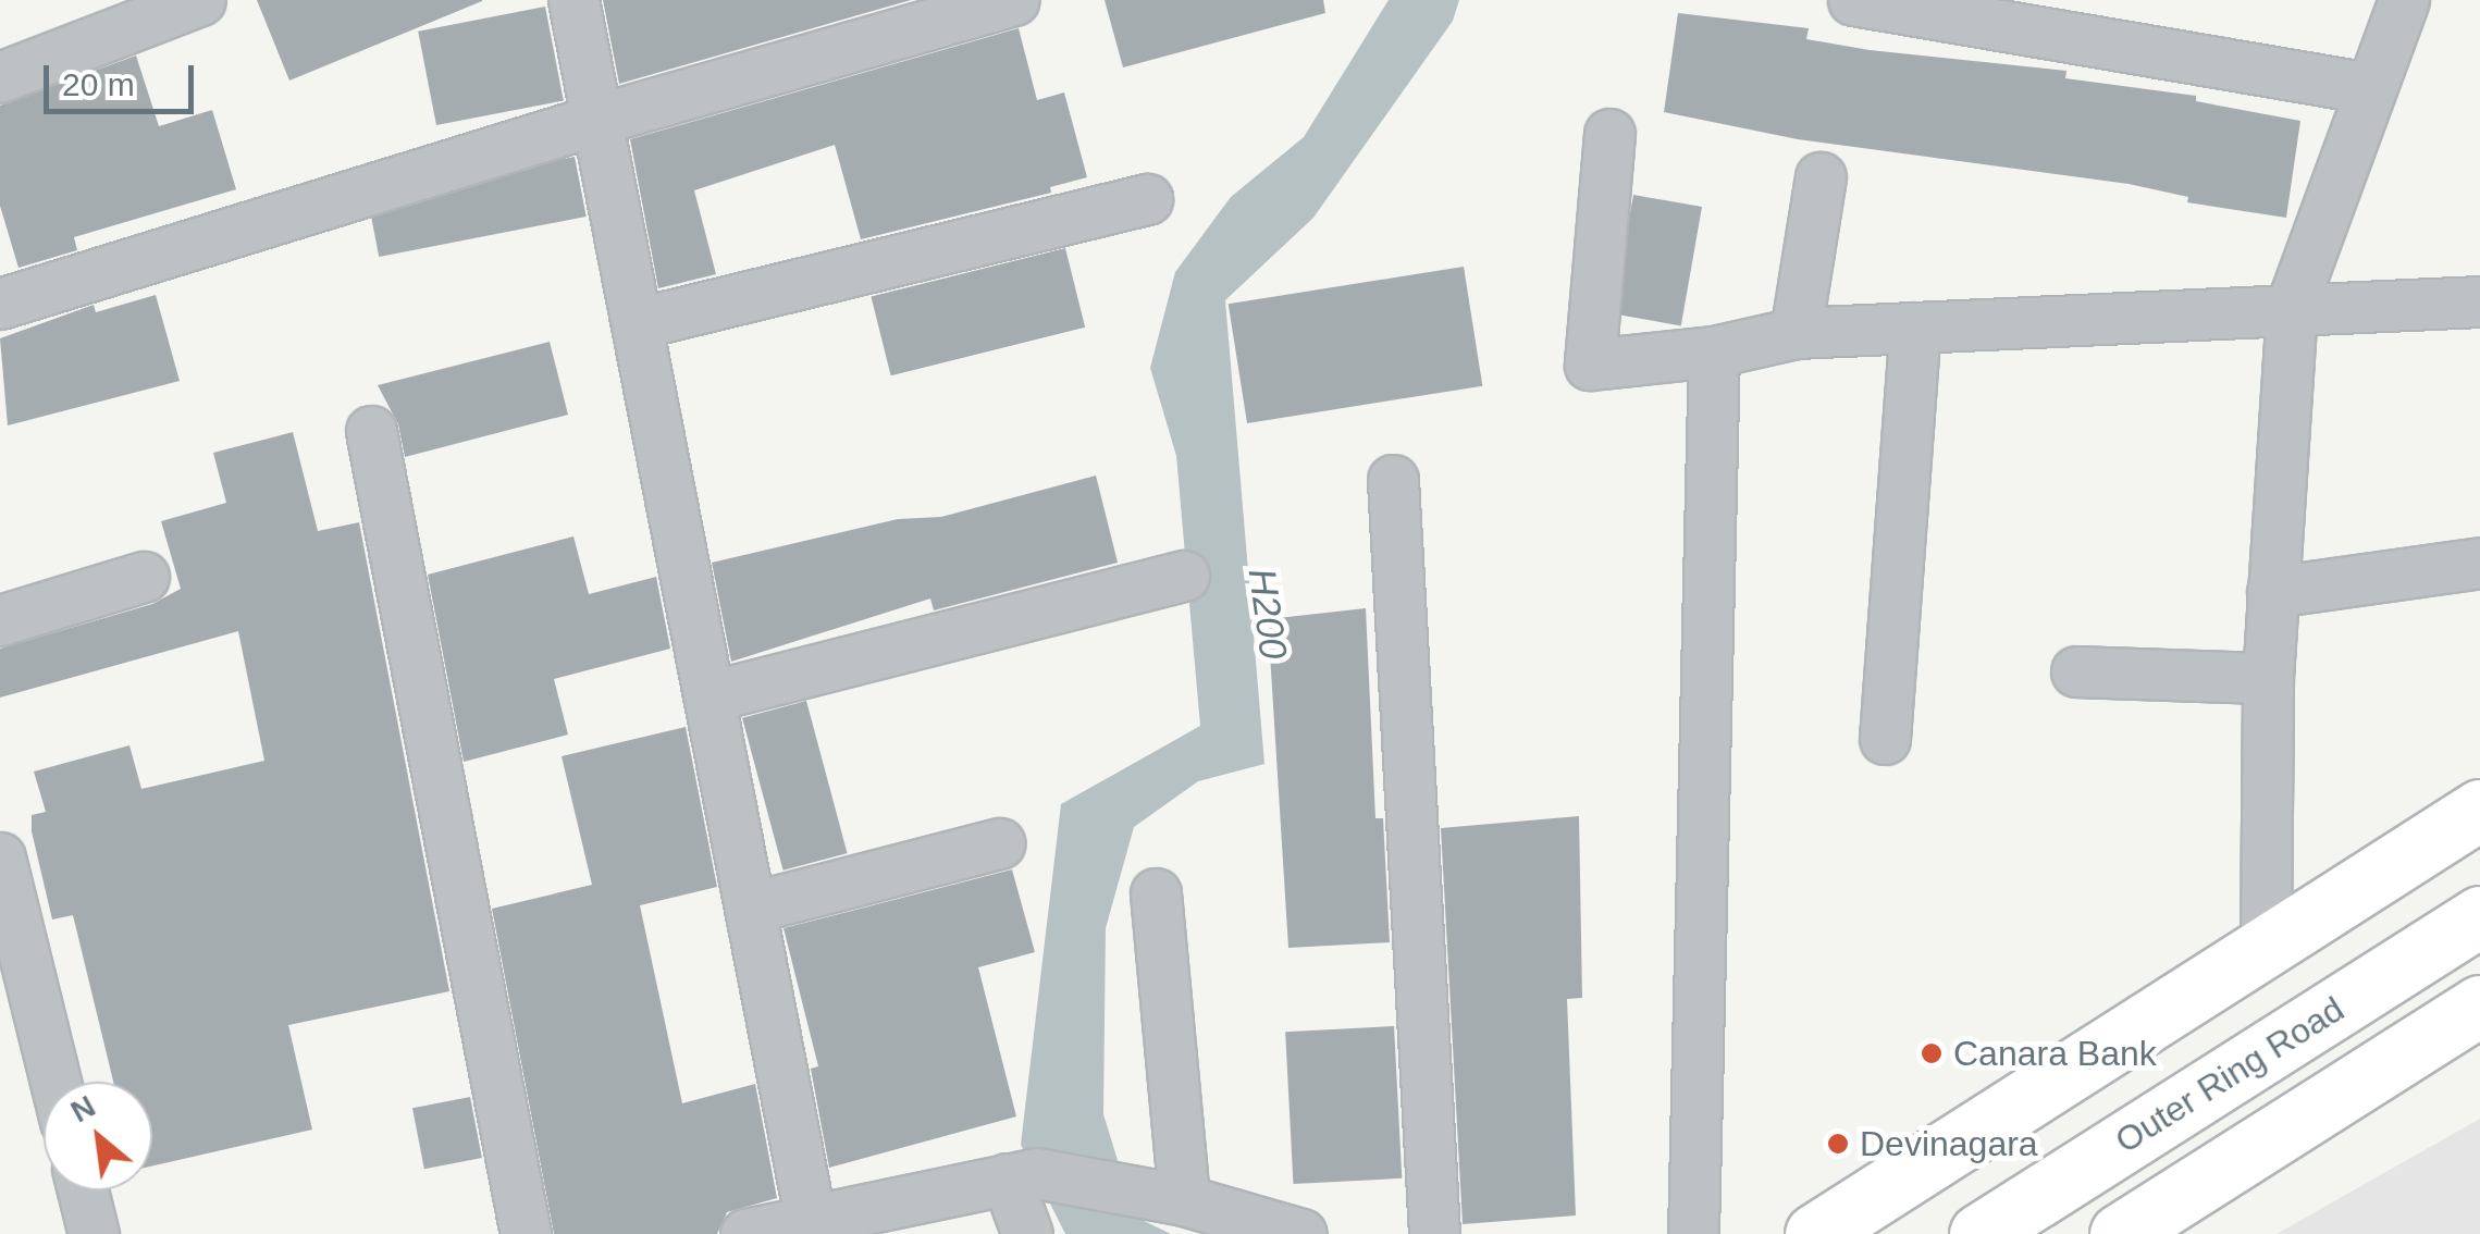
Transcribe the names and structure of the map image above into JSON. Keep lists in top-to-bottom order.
{
  "streets": {
    "main road": ["Outer Ring Road"]
  },
  "water": ["H200"],
  "places": ["Canara Bank", "Devinagara"],
  "scale_bar": "20 m",
  "north": "top left"
}
